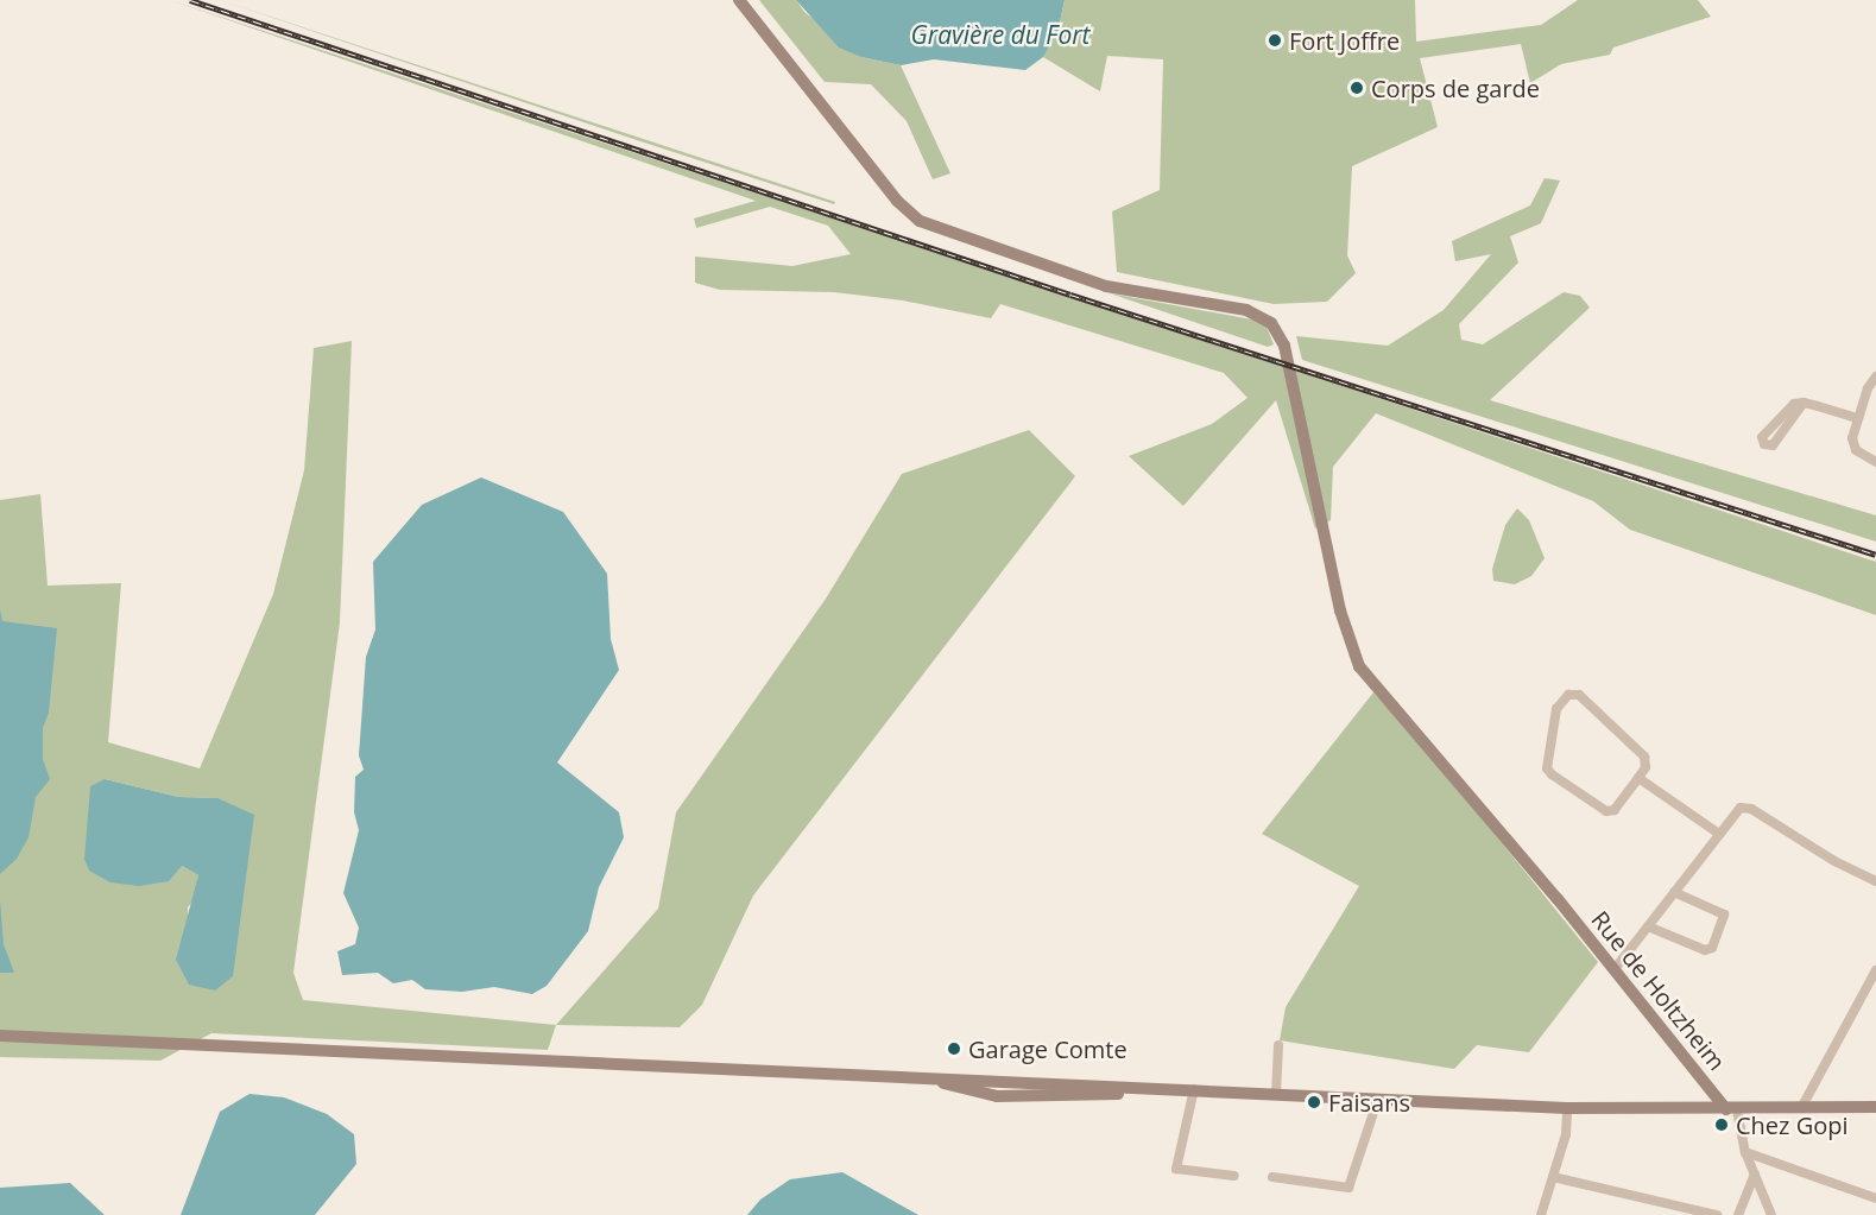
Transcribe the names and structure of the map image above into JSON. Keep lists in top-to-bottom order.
{
  "streets": {
    "main road": ["Rue de Holtzheim"]
  },
  "water": ["Gravière du Fort"],
  "places": [
    "Fort Joffre",
    "Corps de garde",
    "Garage Comte",
    "Faisans",
    "Chez Gopi"
  ]
}
